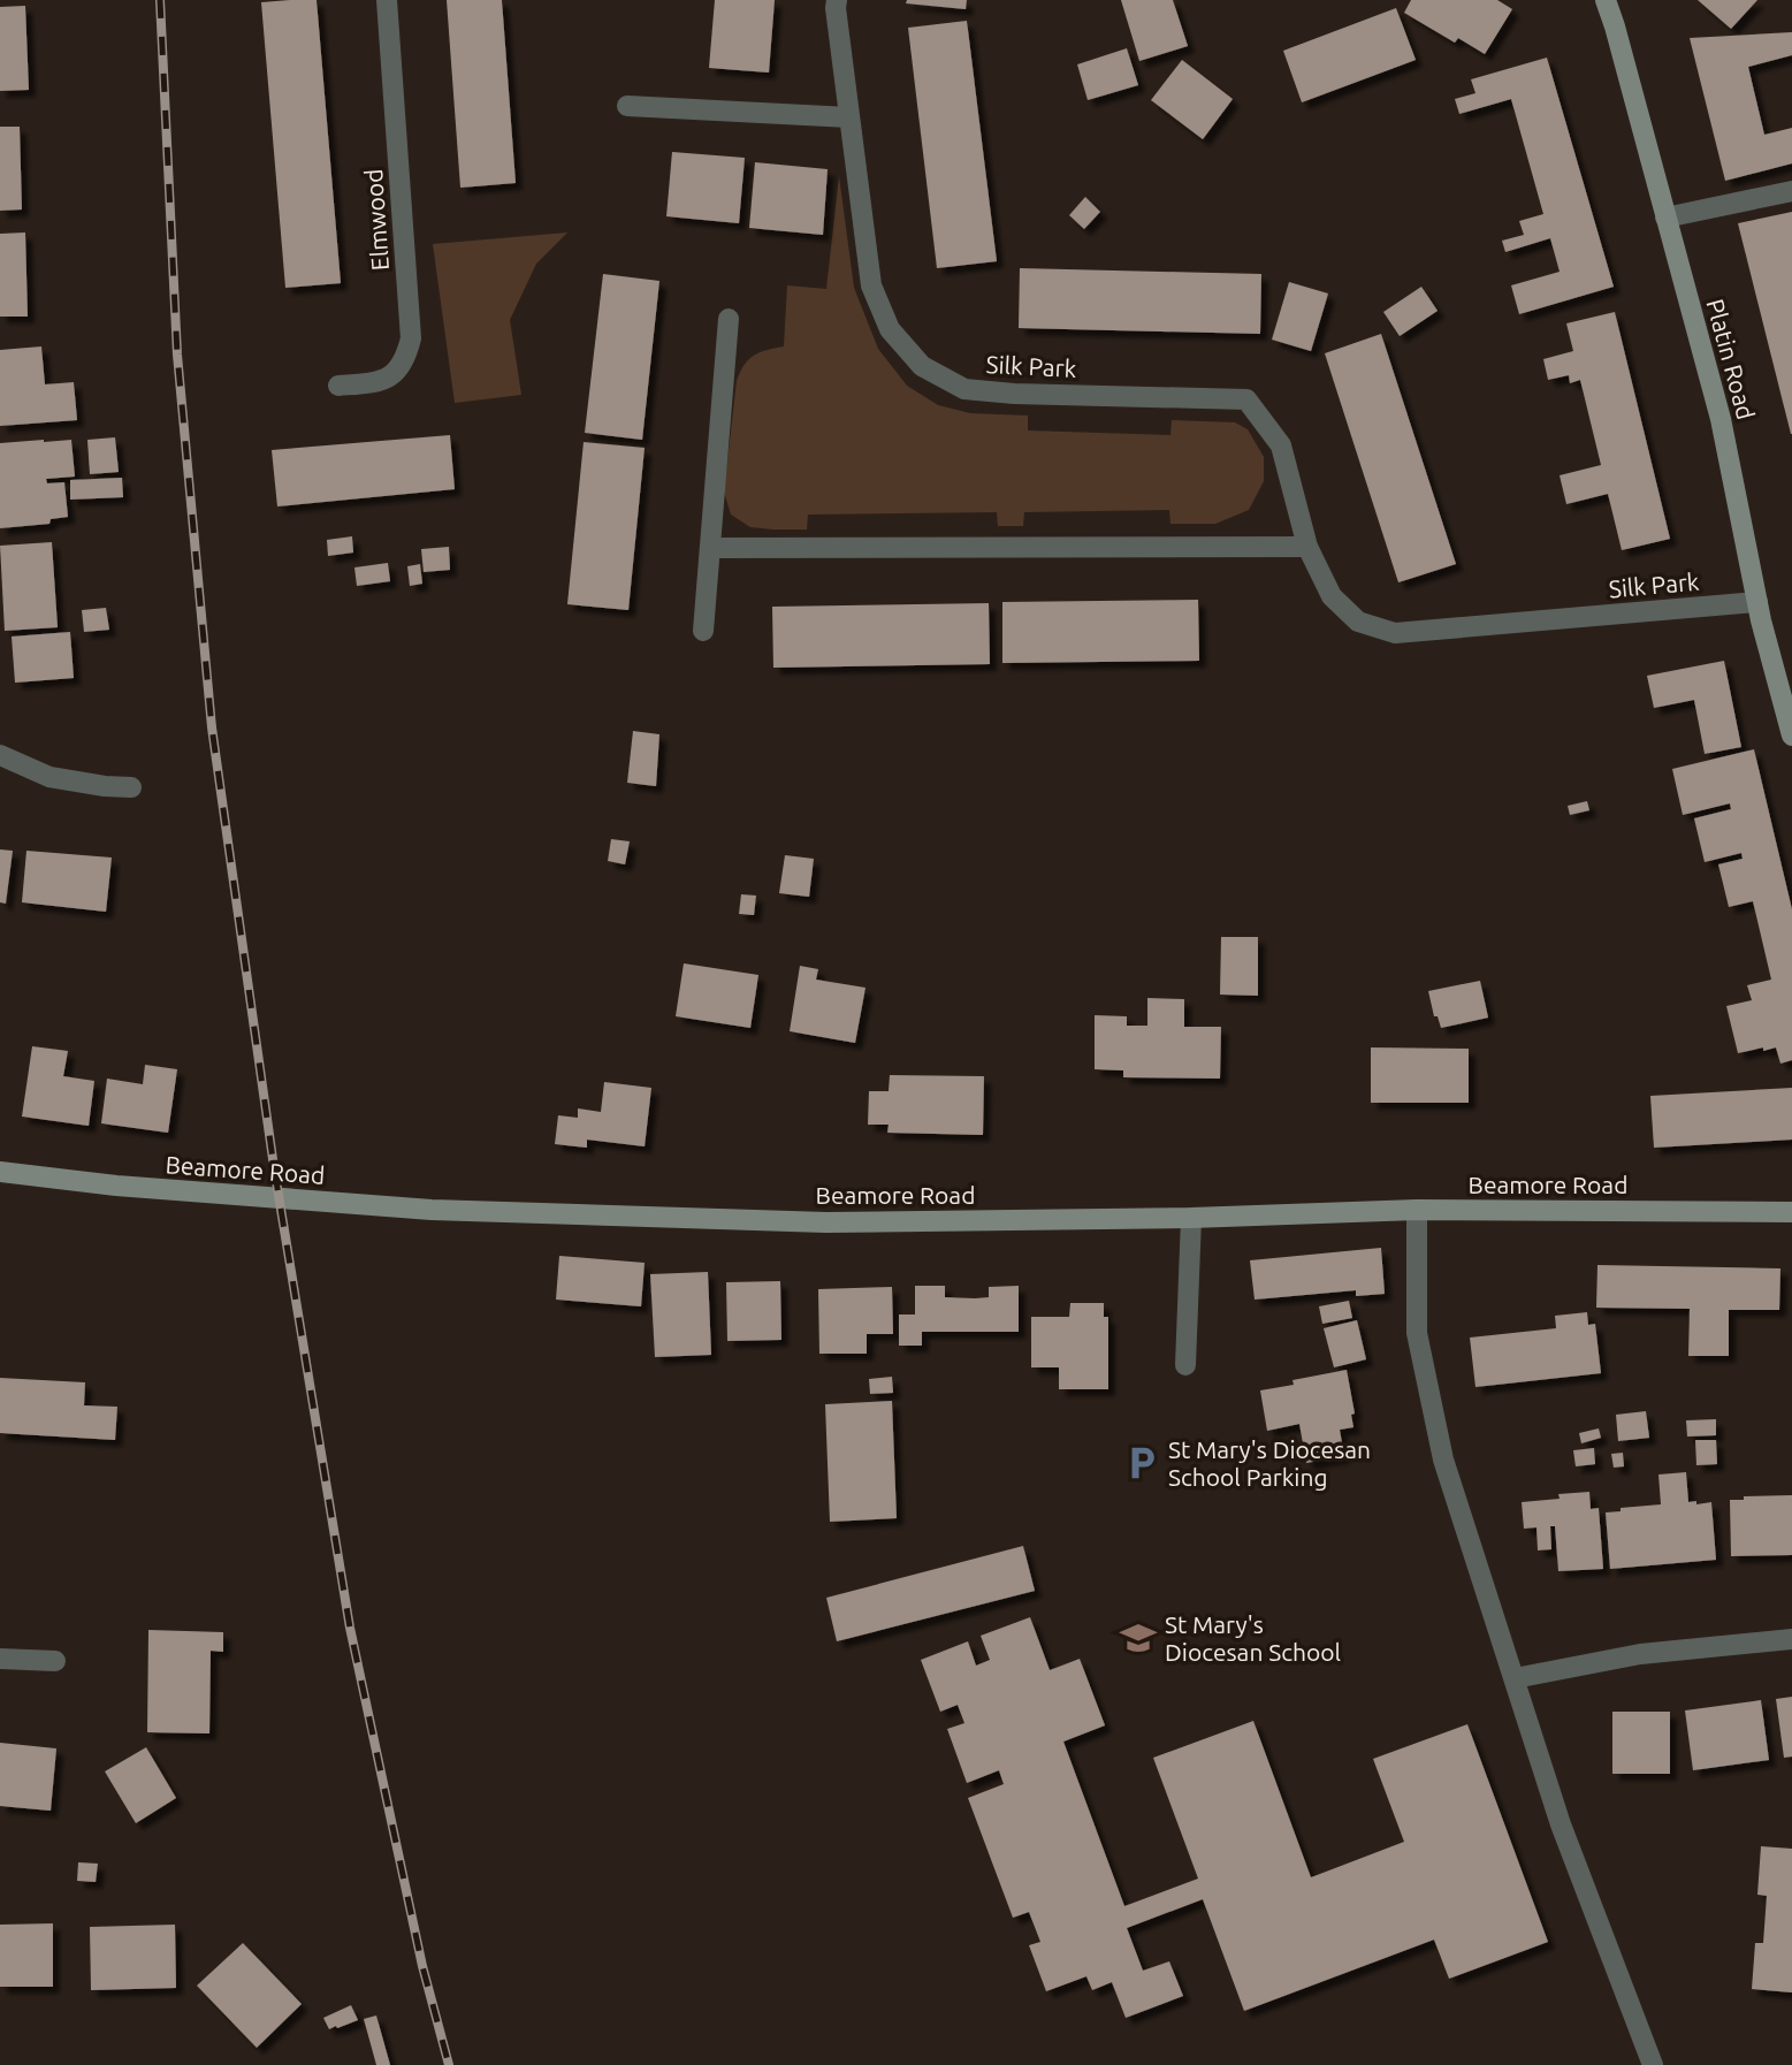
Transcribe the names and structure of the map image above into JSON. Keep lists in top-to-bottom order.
{
  "streets": {
    "main road": ["Platin Road", "Beamore Road"],
    "street": ["Elmwood", "Silk Park"]
  },
  "crossings": [
    ["Platin Road", "Silk Park"]
  ],
  "places": {
    "parking": ["St Mary's Diocesan School Parking"],
    "school or university": ["St Mary's Diocesan School"]
  }
}
